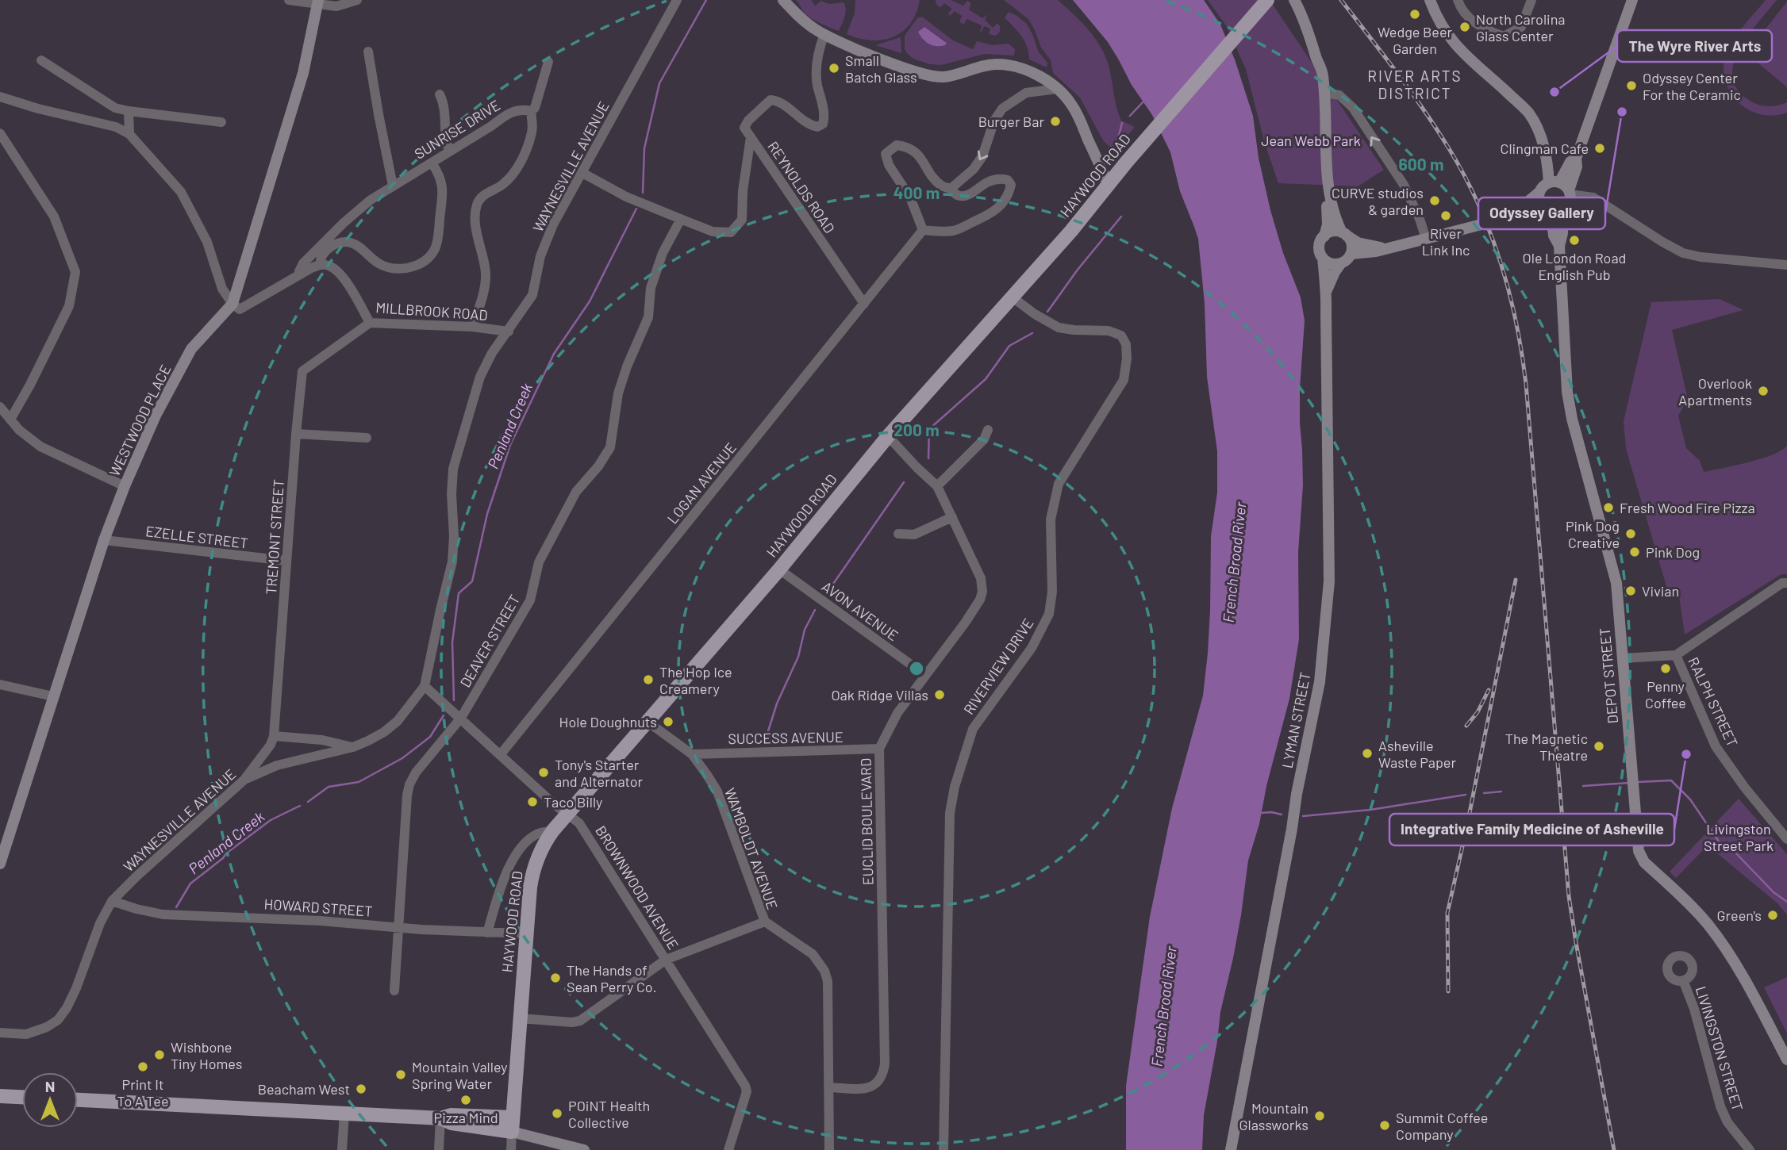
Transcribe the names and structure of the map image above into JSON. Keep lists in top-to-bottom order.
{
  "streets": {
    "main road": ["HAYWOOD ROAD"],
    "street": [
      "SUNRISE DRIVE",
      "WAYNESVILLE AVENUE",
      "REYNOLDS ROAD",
      "MILLBROOK ROAD",
      "WESTWOOD PLACE",
      "LOGAN AVENUE",
      "EZELLE STREET",
      "TREMONT STREET",
      "AVON AVENUE",
      "DEAVER STREET",
      "RIVERVIEW DRIVE",
      "DEPOT STREET",
      "RALPH STREET",
      "LYMAN STREET",
      "SUCCESS AVENUE",
      "EUCLID BOULEVARD",
      "WAMBOLDT AVENUE",
      "BROWNWOOD AVENUE",
      "HOWARD STREET",
      "LIVINGSTON STREET"
    ]
  },
  "crossings": [
    ["WAYNESVILLE AVENUE", "REYNOLDS ROAD"],
    ["WAYNESVILLE AVENUE", "MILLBROOK ROAD"],
    ["WAYNESVILLE AVENUE", "TREMONT STREET"],
    ["WAYNESVILLE AVENUE", "BROWNWOOD AVENUE"],
    ["WAYNESVILLE AVENUE", "HOWARD STREET"],
    ["HAYWOOD ROAD", "AVON AVENUE"],
    ["HAYWOOD ROAD", "RIVERVIEW DRIVE"],
    ["HAYWOOD ROAD", "EUCLID BOULEVARD"],
    ["HAYWOOD ROAD", "WAMBOLDT AVENUE"],
    ["HAYWOOD ROAD", "BROWNWOOD AVENUE"],
    ["HAYWOOD ROAD", "HOWARD STREET"],
    ["REYNOLDS ROAD", "LOGAN AVENUE"],
    ["REYNOLDS ROAD", "DEAVER STREET"],
    ["MILLBROOK ROAD", "TREMONT STREET"],
    ["WESTWOOD PLACE", "EZELLE STREET"],
    ["LOGAN AVENUE", "BROWNWOOD AVENUE"],
    ["EZELLE STREET", "TREMONT STREET"],
    ["AVON AVENUE", "EUCLID BOULEVARD"],
    ["DEAVER STREET", "BROWNWOOD AVENUE"],
    ["DEAVER STREET", "HOWARD STREET"],
    ["SUCCESS AVENUE", "EUCLID BOULEVARD"],
    ["SUCCESS AVENUE", "WAMBOLDT AVENUE"],
    ["EUCLID BOULEVARD", "WAMBOLDT AVENUE"]
  ],
  "districts": ["RIVER ARTS DISTRICT"],
  "water": ["Penland Creek", "French Broad River"],
  "parks": ["Jean Webb Park", "Livingston Street Park"],
  "places": [
    "Wedge Beer Garden",
    "North Carolina Glass Center",
    "Small Batch Glass",
    "Odyssey Center For the Ceramic",
    "The Wyre River Arts",
    "Odyssey Gallery",
    "Burger Bar",
    "Clingman Cafe",
    "CURVE studios & garden",
    "River Link Inc",
    "Ole London Road English Pub",
    "Overlook Apartments",
    "Fresh Wood Fire Pizza",
    "Pink Dog Creative",
    "Pink Dog",
    "Vivian",
    "Penny Coffee",
    "The Hop Ice Creamery",
    "Oak Ridge Villas",
    "Hole Doughnuts",
    "The Magnetic Theatre",
    "Asheville Waste Paper",
    "Integrative Family Medicine of Asheville",
    "Tony's Starter and Alternator",
    "Taco Billy",
    "Green's",
    "The Hands of Sean Perry Co.",
    "Wishbone Tiny Homes",
    "Print It To A Tee",
    "Mountain Valley Spring Water",
    "Beacham West",
    "Pizza Mind",
    "POiNT Health Collective",
    "Mountain Glassworks",
    "Summit Coffee Company"
  ],
  "north": "top",
  "rings": ["600 m", "400 m", "200 m"]
}
